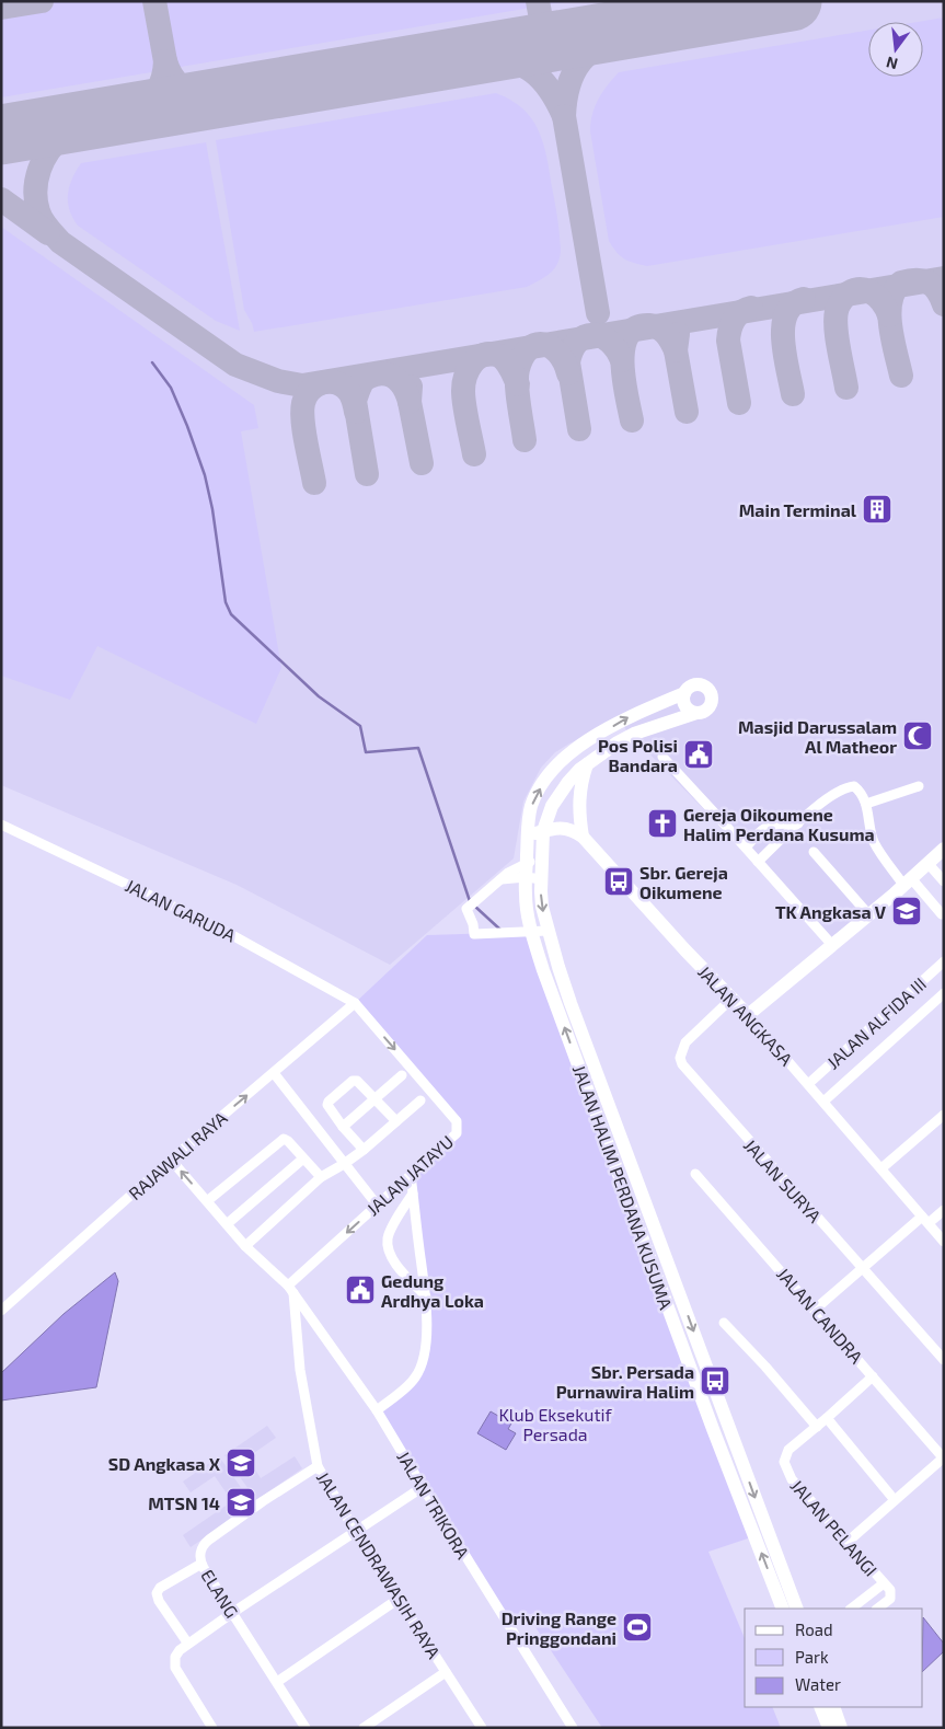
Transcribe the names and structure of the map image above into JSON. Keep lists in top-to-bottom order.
{
  "streets": {
    "street": [
      "JALAN GARUDA",
      "JALAN ANGKASA",
      "JALAN ALFIDA III",
      "RAJAWALI RAYA",
      "JALAN JATAYU",
      "JALAN SURYA",
      "JALAN HALIM PERDANA KUSUMA",
      "JALAN CANDRA",
      "JALAN TRIKORA",
      "JALAN PELANGI",
      "JALAN CENDRAWASIH RAYA",
      "ELANG"
    ]
  },
  "crossings": [
    ["JALAN GARUDA", "RAJAWALI RAYA"],
    ["JALAN GARUDA", "JALAN JATAYU"],
    ["JALAN ANGKASA", "JALAN ALFIDA III"],
    ["JALAN ANGKASA", "JALAN SURYA"],
    ["JALAN ANGKASA", "JALAN HALIM PERDANA KUSUMA"],
    ["RAJAWALI RAYA", "JALAN JATAYU"],
    ["RAJAWALI RAYA", "JALAN TRIKORA"],
    ["JALAN JATAYU", "JALAN TRIKORA"],
    ["JALAN JATAYU", "JALAN CENDRAWASIH RAYA"],
    ["JALAN CANDRA", "JALAN PELANGI"],
    ["JALAN TRIKORA", "JALAN CENDRAWASIH RAYA"],
    ["JALAN CENDRAWASIH RAYA", "ELANG"]
  ],
  "parks": ["Klub Eksekutif Persada"],
  "places": {
    "building": ["Main Terminal"],
    "mosque": ["Masjid Darussalam Al Matheor"],
    "public building": ["Pos Polisi Bandara", "Gedung Ardhya Loka"],
    "church": ["Gereja Oikoumene Halim Perdana Kusuma"],
    "bus stop": ["Sbr. Gereja Oikumene", "Sbr. Persada Purnawira Halim"],
    "school or university": ["TK Angkasa V", "SD Angkasa X", "MTSN 14"],
    "sports": ["Driving Range Pringgondani"]
  },
  "legend": ["Road", "Park", "Water"],
  "north": "bottom"
}
